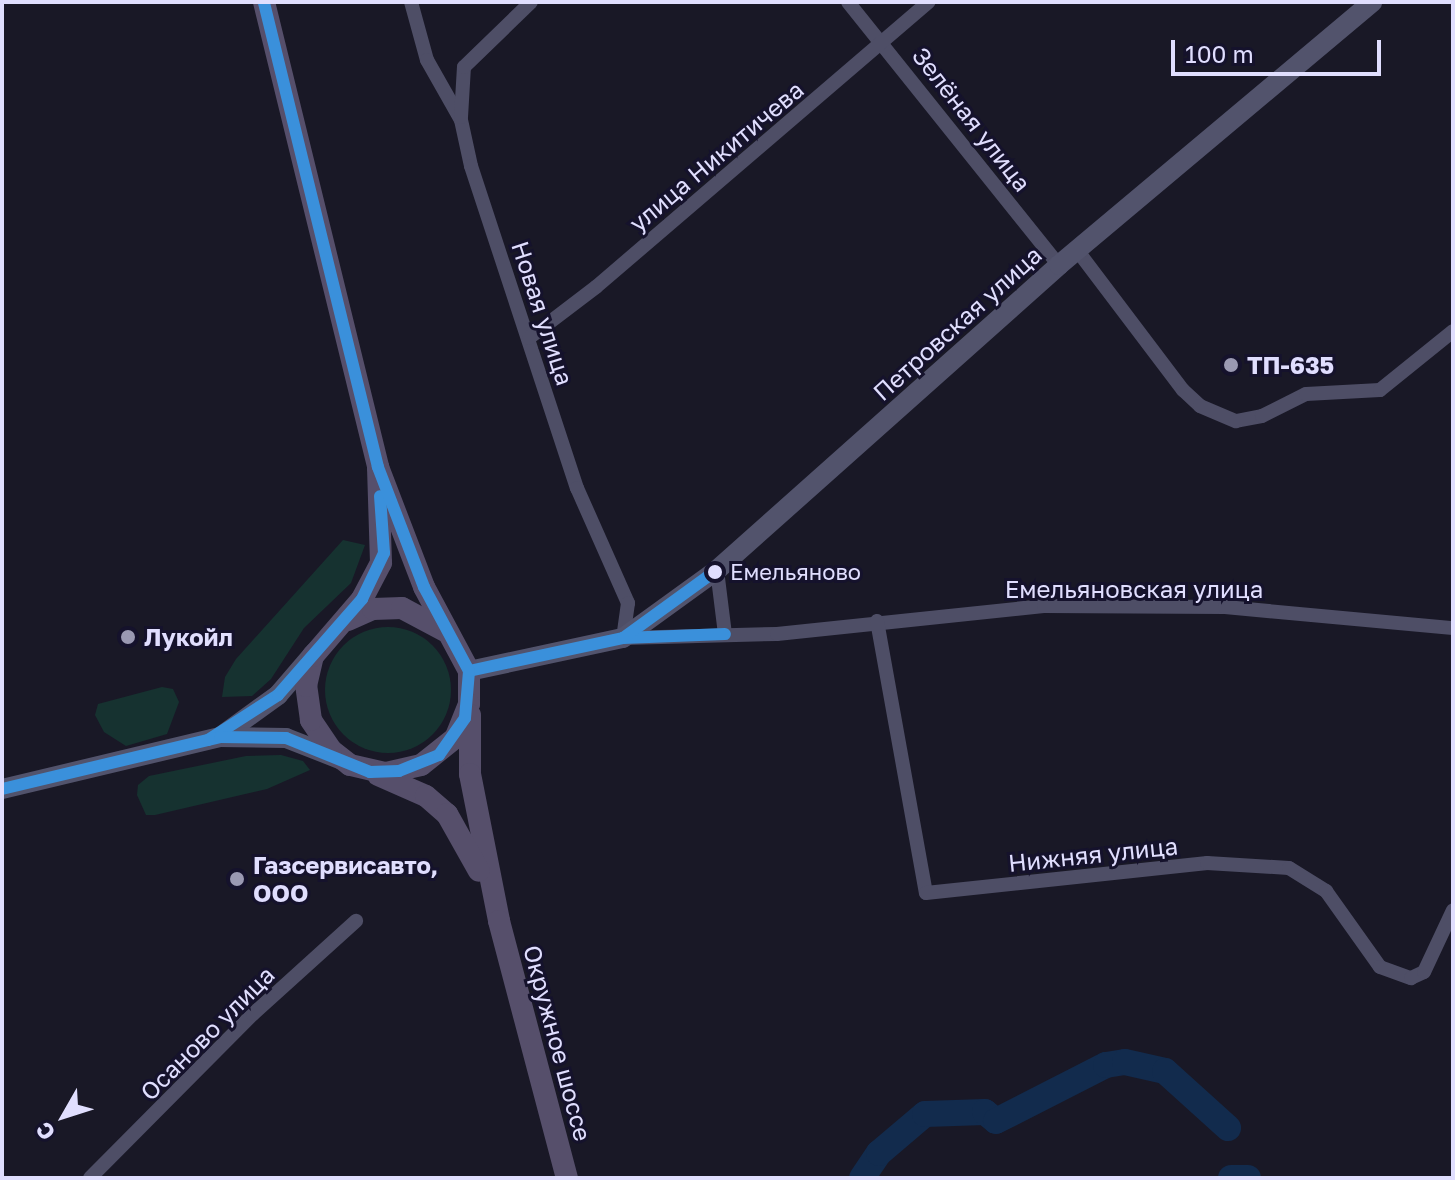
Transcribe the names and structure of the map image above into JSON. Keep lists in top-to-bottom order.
{
  "streets": {
    "main road": ["Окружное шоссе"],
    "street": [
      "Зелёная улица",
      "улица Никитичева",
      "Новая улица",
      "Петровская улица",
      "Емельяновская улица",
      "Нижняя улица",
      "Осаново улица"
    ]
  },
  "crossings": [
    ["Зелёная улица", "улица Никитичева"],
    ["Зелёная улица", "Петровская улица"],
    ["улица Никитичева", "Новая улица"],
    ["Новая улица", "Петровская улица"],
    ["Новая улица", "Емельяновская улица"],
    ["Петровская улица", "Емельяновская улица"],
    ["Петровская улица", "Окружное шоссе"],
    ["Емельяновская улица", "Нижняя улица"]
  ],
  "places": [
    "ТП-635",
    "Емельяново",
    "Лукойл",
    "Газсервисавто, ООО"
  ],
  "scale_bar": "100 m",
  "north": "bottom left"
}
